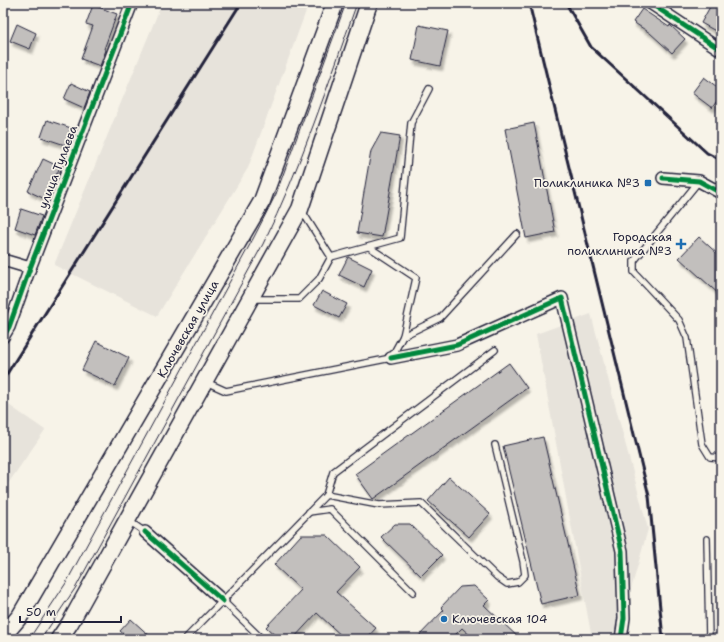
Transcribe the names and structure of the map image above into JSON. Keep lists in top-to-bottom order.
{
  "streets": {
    "main road": ["Ключевская улица"],
    "street": ["улица Тулаева"]
  },
  "places": {
    "transit": ["Поликлиника №3"],
    "health": ["Городская поликлиника №3"],
    "other": ["Ключевская 104"]
  },
  "scale_bar": "50 m"
}
